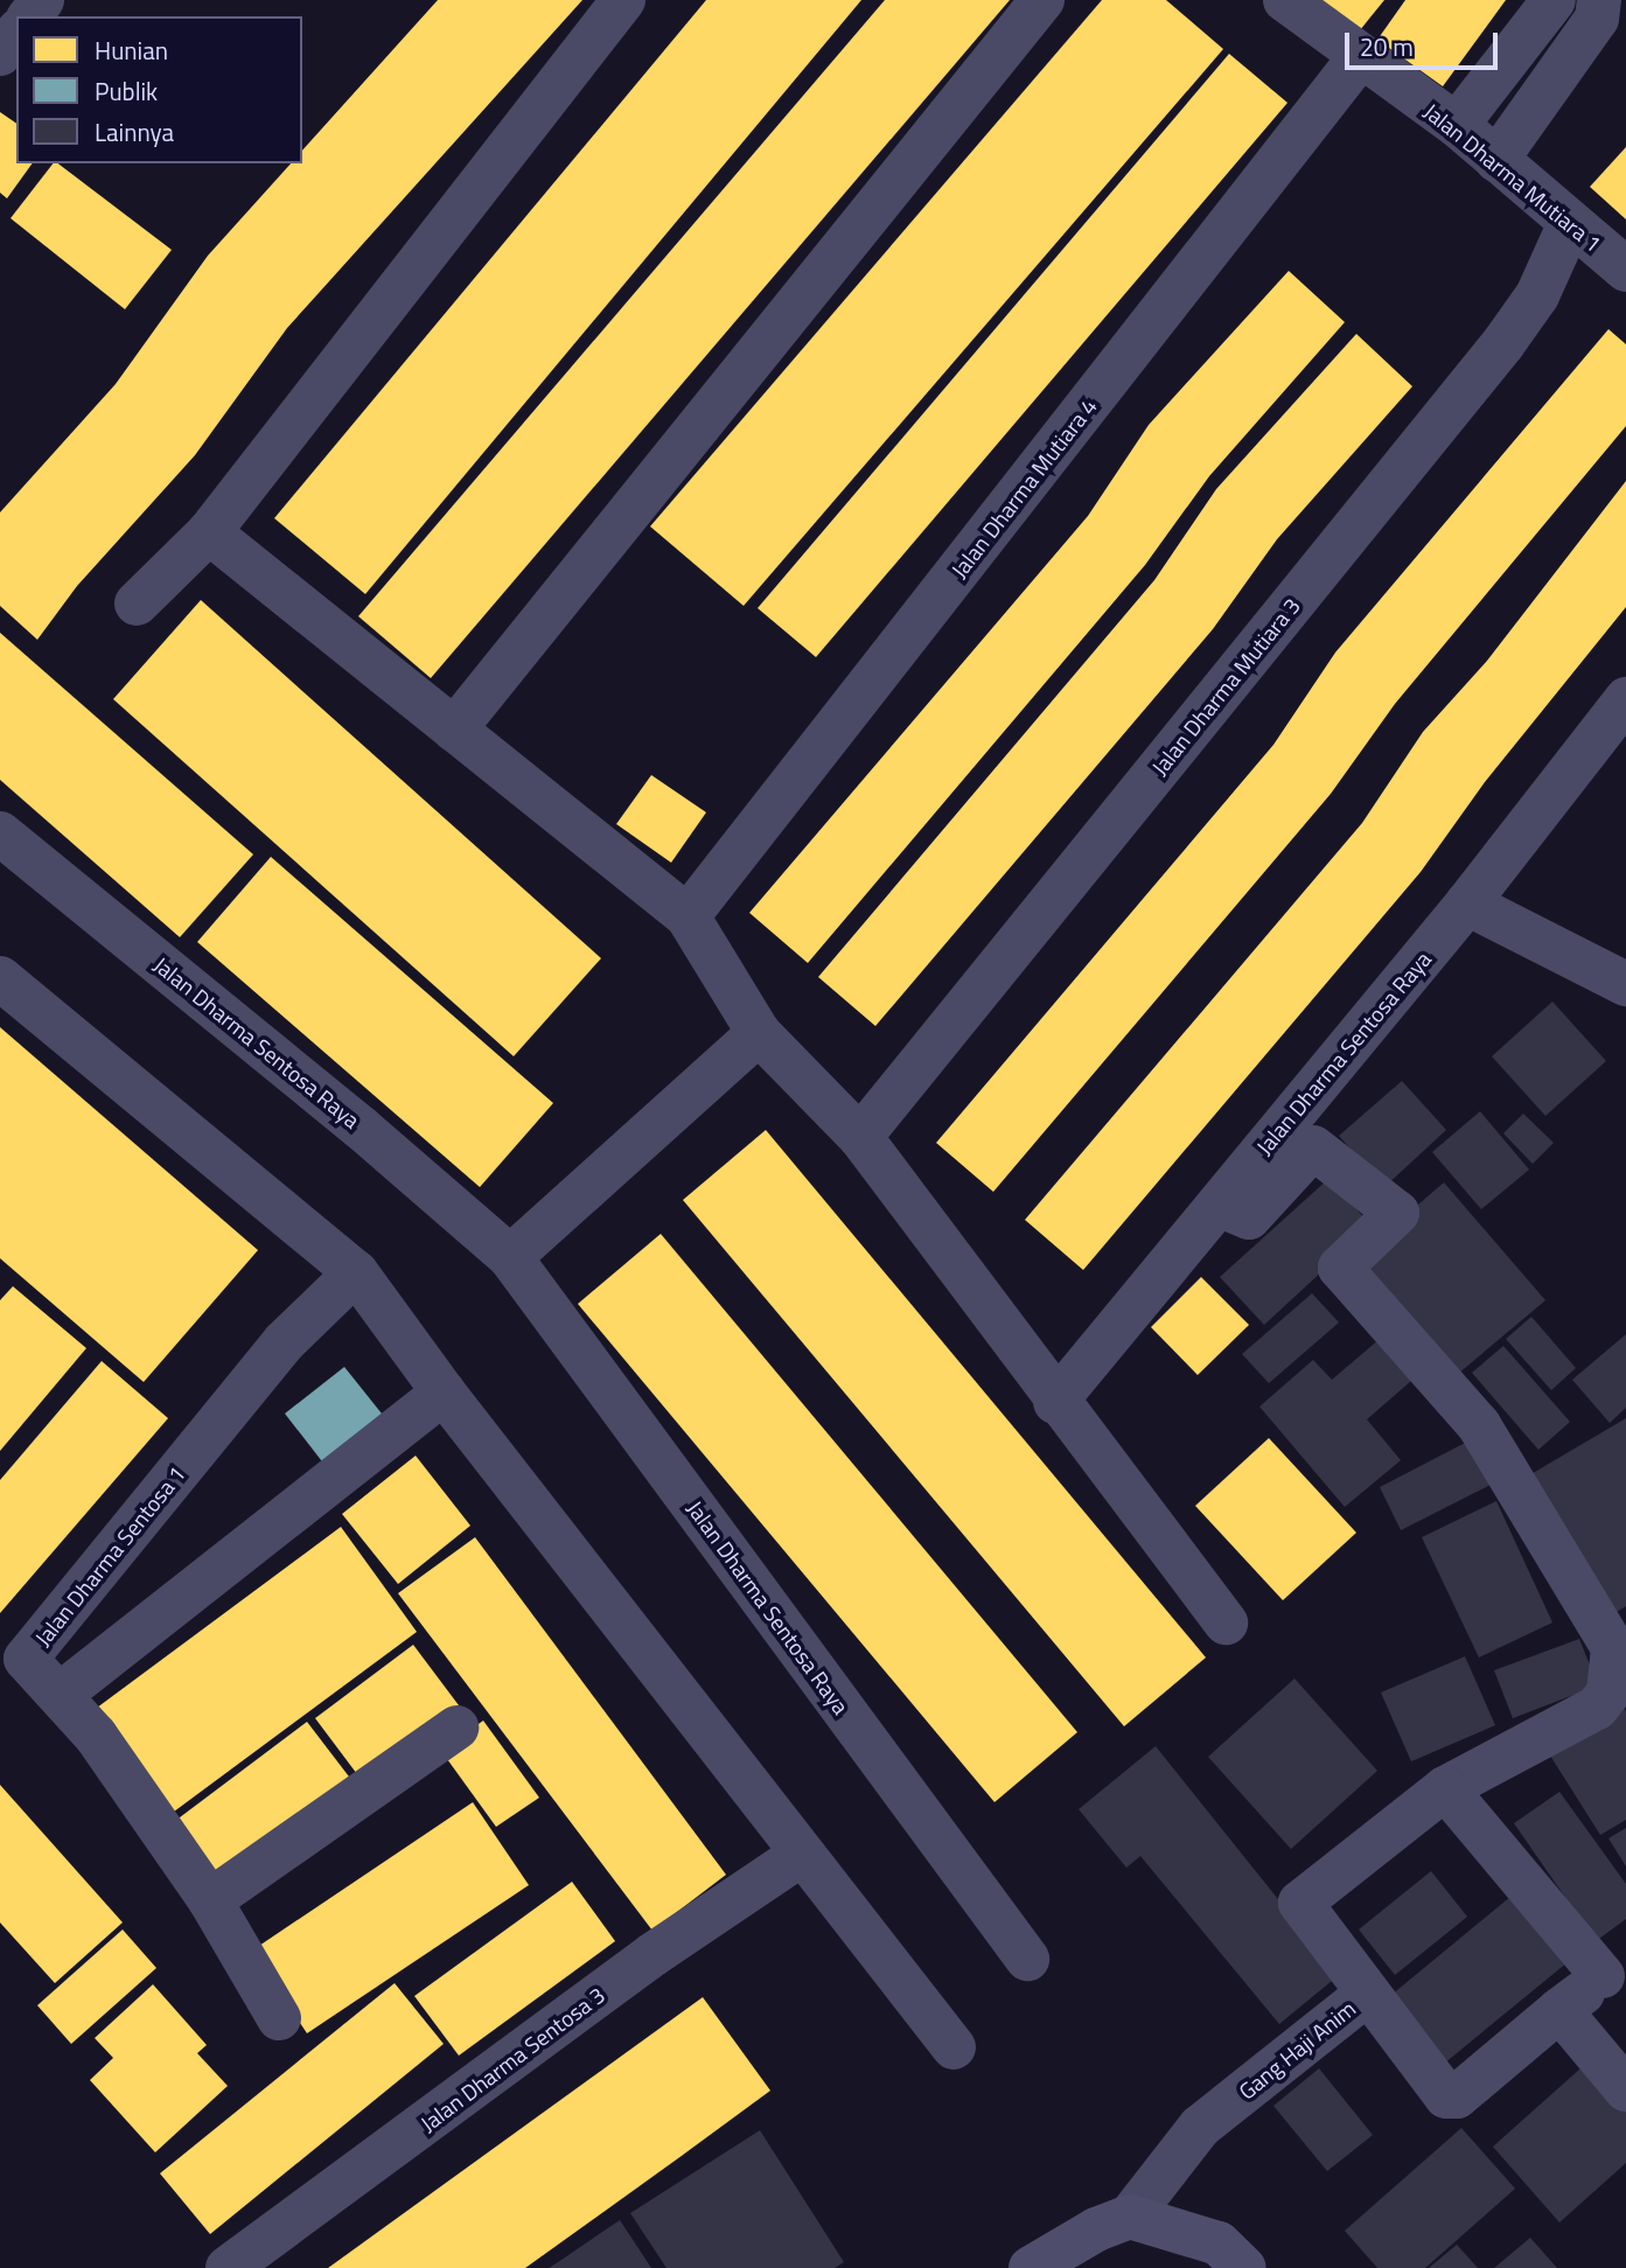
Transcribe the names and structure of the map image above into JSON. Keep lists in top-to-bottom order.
{
  "streets": {
    "street": [
      "Jalan Dharma Mutiara 1",
      "Jalan Dharma Mutiara 4",
      "Jalan Dharma Mutiara 3",
      "Jalan Dharma Sentosa Raya",
      "Jalan Dharma Sentosa 1",
      "Gang Haji Anim",
      "Jalan Dharma Sentosa 3"
    ]
  },
  "crossings": [
    ["Jalan Dharma Mutiara 1", "Jalan Dharma Mutiara 4"],
    ["Jalan Dharma Mutiara 1", "Jalan Dharma Mutiara 3"]
  ],
  "legend": ["Hunian", "Publik", "Lainnya"],
  "scale_bar": "20 m"
}
